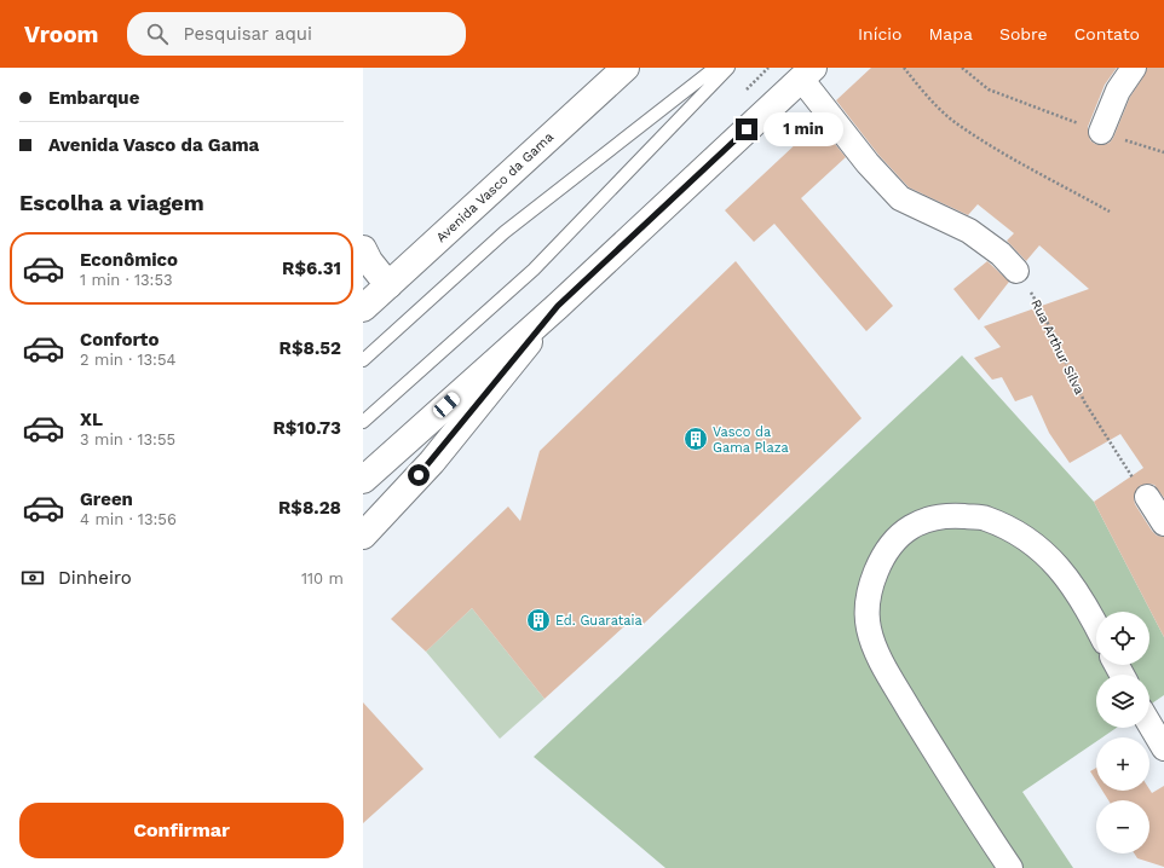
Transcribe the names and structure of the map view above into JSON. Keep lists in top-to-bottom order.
{
  "streets": {
    "main road": ["Avenida Vasco da Gama"],
    "path": ["Rua Arthur Silva"]
  },
  "places": {
    "building": ["Vasco da Gama Plaza", "Ed. Guarataia"]
  },
  "page": {
    "header": "Vroom",
    "search": "Pesquisar aqui",
    "nav": [
      "Início",
      "Mapa",
      "Sobre",
      "Contato"
    ],
    "banner": ["Embarque", "Avenida Vasco da Gama"],
    "bubble": "1 min",
    "heading": "Escolha a viagem",
    "list": [
      {
        "name": "Econômico",
        "note": "1 min · 13:53",
        "value": "R$6.31"
      },
      {
        "name": "Conforto",
        "note": "2 min · 13:54",
        "value": "R$8.52"
      },
      {
        "name": "XL",
        "note": "3 min · 13:55",
        "value": "R$10.73"
      },
      {
        "name": "Green",
        "note": "4 min · 13:56",
        "value": "R$8.28"
      }
    ],
    "pay": ["Dinheiro", "110 m"],
    "map_buttons": ["+", "−"],
    "buttons": "Confirmar"
  }
}
